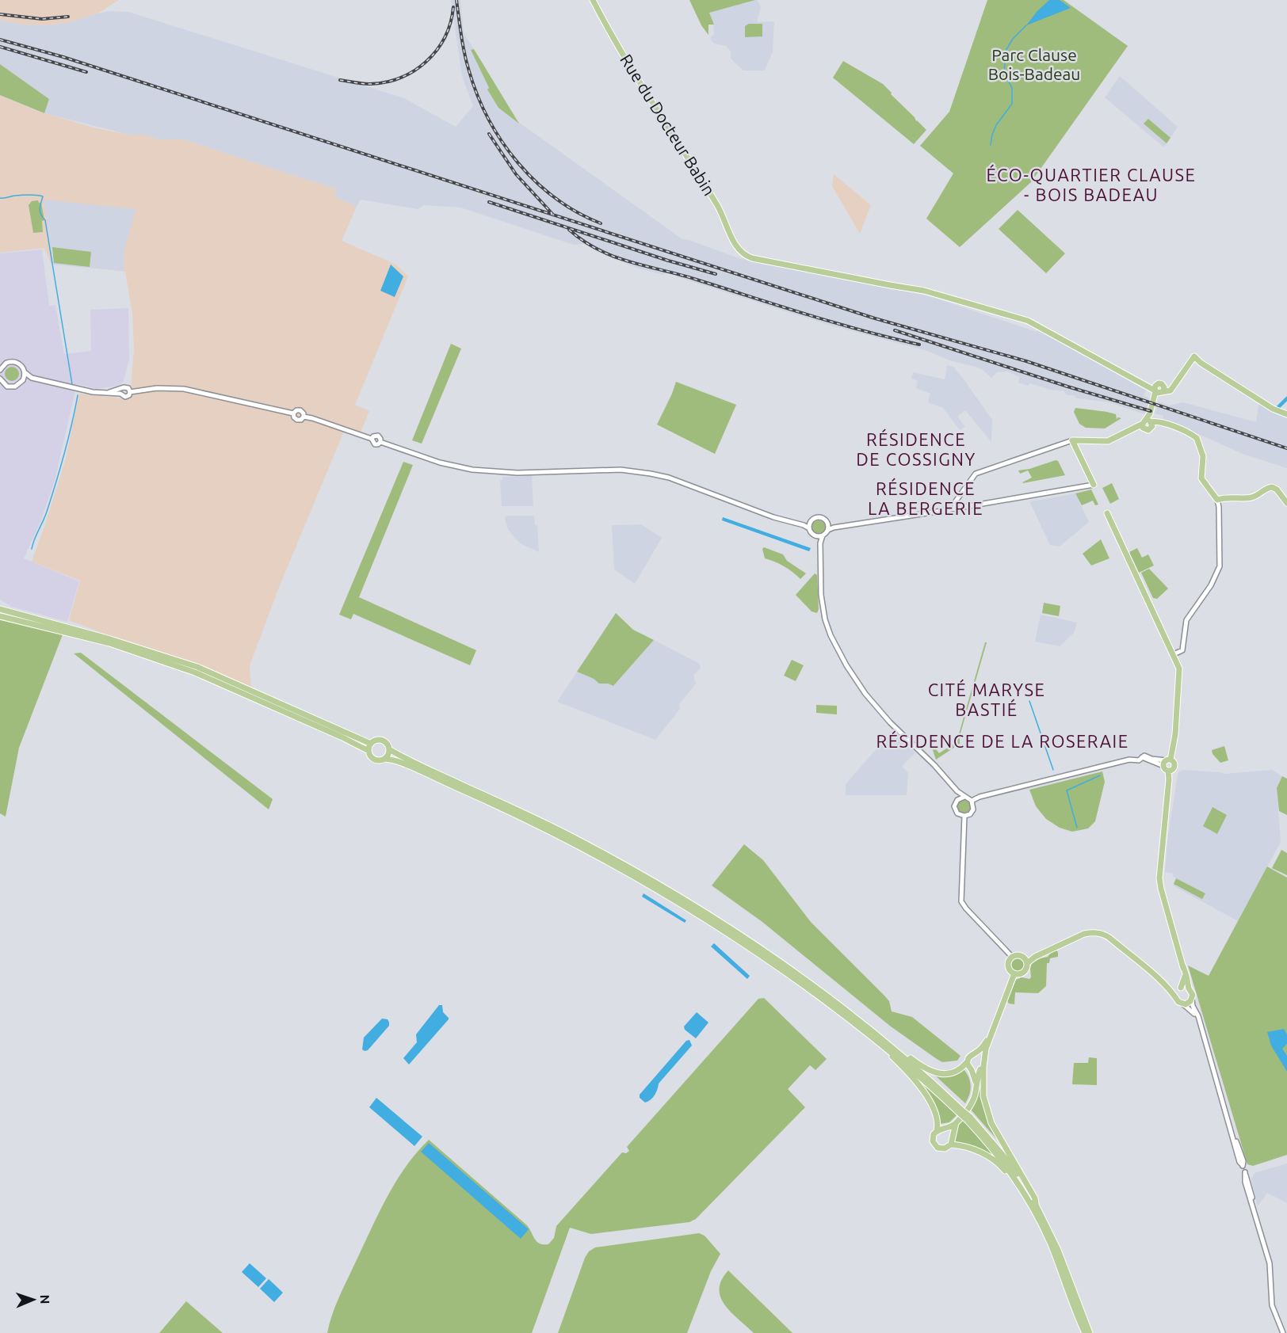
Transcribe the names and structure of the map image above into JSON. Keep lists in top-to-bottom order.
{
  "streets": {
    "main road": ["Rue du Docteur Babin"]
  },
  "districts": [
    "ÉCO-QUARTIER CLAUSE - BOIS BADEAU",
    "RÉSIDENCE DE COSSIGNY",
    "RÉSIDENCE LA BERGERIE",
    "CITÉ MARYSE BASTIÉ",
    "RÉSIDENCE DE LA ROSERAIE"
  ],
  "parks": ["Parc Clause Bois-Badeau"],
  "north": "right"
}
